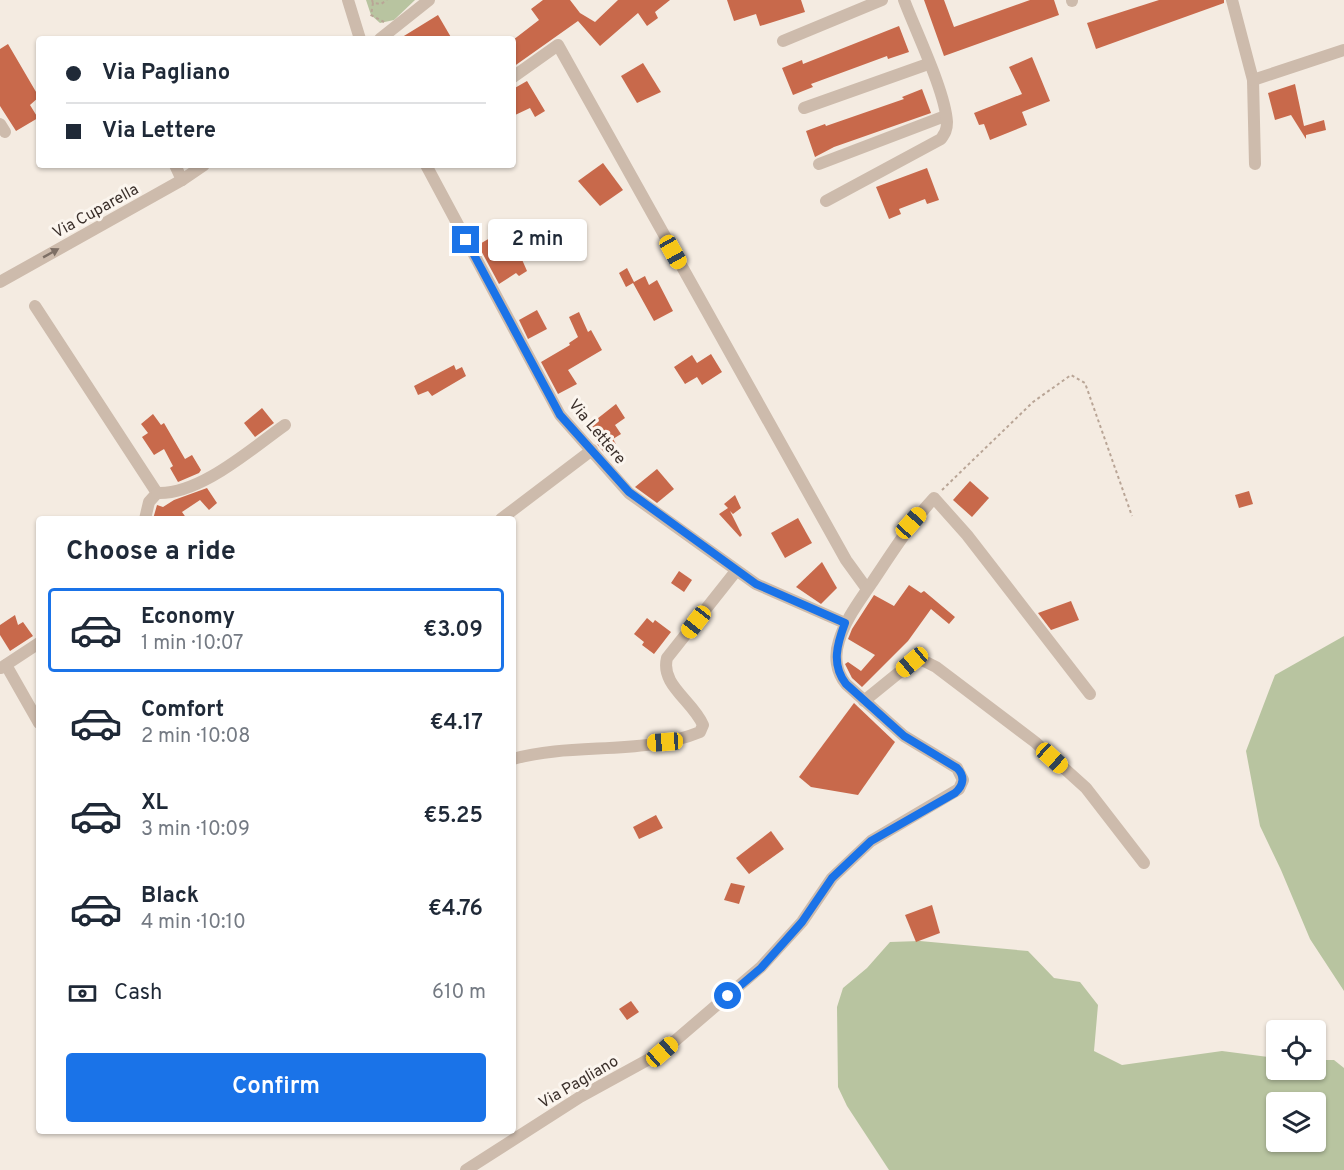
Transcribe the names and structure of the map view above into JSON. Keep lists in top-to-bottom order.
{
  "streets": {
    "street": ["Via Cuparella", "Via Lettere", "Via Pagliano"]
  },
  "crossings": [
    ["Via Lettere", "Via Pagliano"]
  ],
  "one_way": ["Via Cuparella"],
  "page": {
    "banner": ["Via Pagliano", "Via Lettere"],
    "bubble": "2 min",
    "heading": "Choose a ride",
    "list": [
      {
        "name": "Economy",
        "note": "1 min · 10:07",
        "value": "€3.09"
      },
      {
        "name": "Comfort",
        "note": "2 min · 10:08",
        "value": "€4.17"
      },
      {
        "name": "XL",
        "note": "3 min · 10:09",
        "value": "€5.25"
      },
      {
        "name": "Black",
        "note": "4 min · 10:10",
        "value": "€4.76"
      }
    ],
    "pay": ["Cash", "610 m"],
    "buttons": "Confirm"
  }
}
